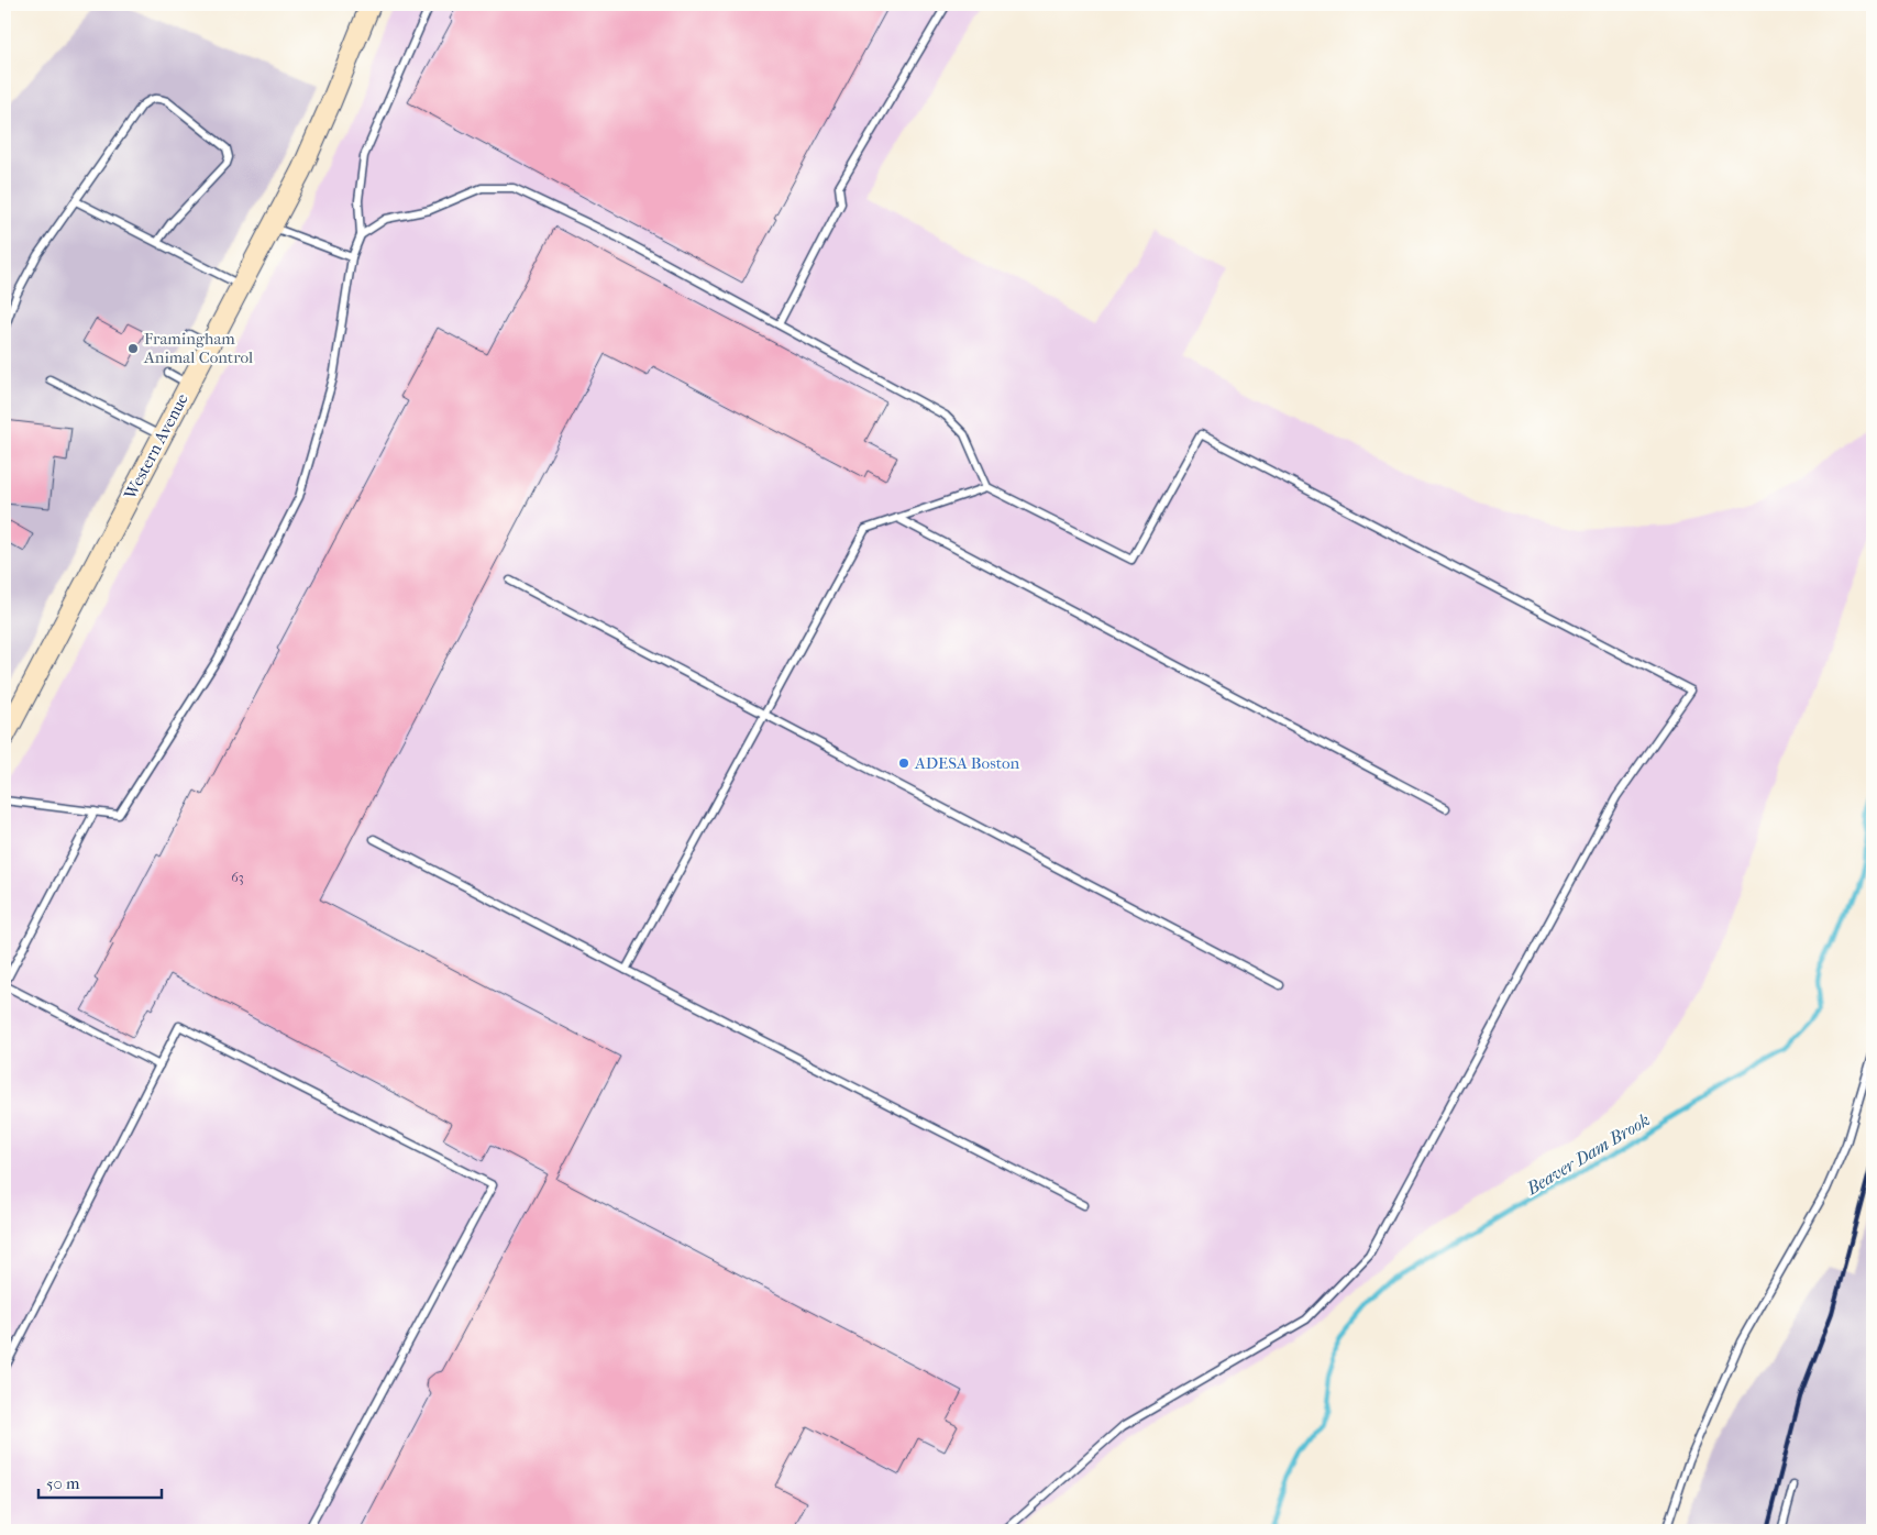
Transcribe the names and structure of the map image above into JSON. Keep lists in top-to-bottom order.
{
  "streets": {
    "street": ["Western Avenue"]
  },
  "water": ["Beaver Dam Brook"],
  "places": ["Framingham Animal Control", "ADESA Boston"],
  "house_numbers": ["63"],
  "scale_bar": "50 m"
}
